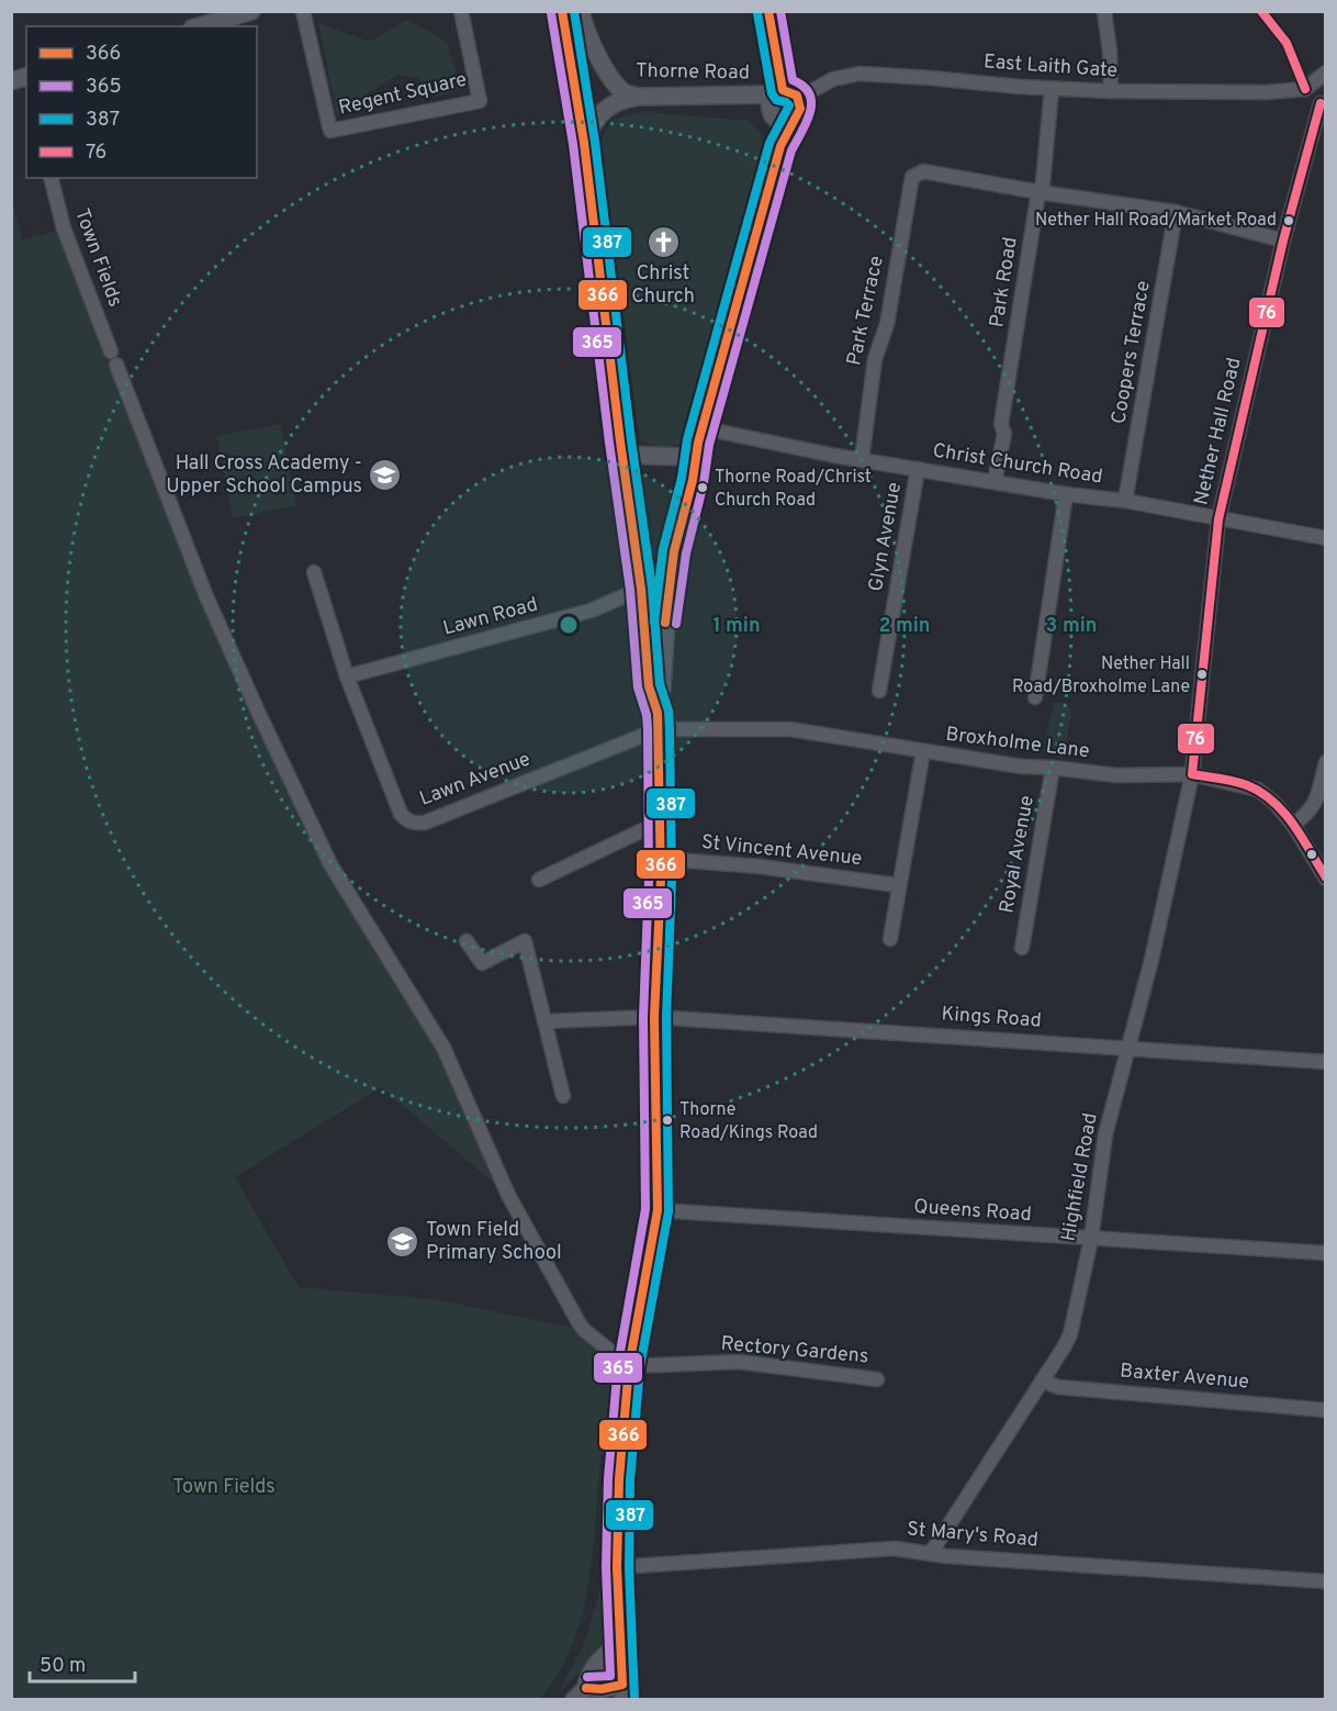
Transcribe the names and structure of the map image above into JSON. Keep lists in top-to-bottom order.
{
  "streets": {
    "street": [
      "East Laith Gate",
      "Thorne Road",
      "Regent Square",
      "Town Fields",
      "Park Road",
      "Park Terrace",
      "Coopers Terrace",
      "Nether Hall Road",
      "Christ Church Road",
      "Glyn Avenue",
      "Lawn Road",
      "Broxholme Lane",
      "Lawn Avenue",
      "St Vincent Avenue",
      "Royal Avenue",
      "Kings Road",
      "Highfield Road",
      "Queens Road",
      "Rectory Gardens",
      "Baxter Avenue",
      "St Mary's Road"
    ]
  },
  "crossings": [
    ["East Laith Gate", "Thorne Road"],
    ["East Laith Gate", "Park Road"],
    ["Park Road", "Park Terrace"],
    ["Park Road", "Christ Church Road"],
    ["Park Terrace", "Christ Church Road"],
    ["Coopers Terrace", "Christ Church Road"],
    ["Nether Hall Road", "Christ Church Road"],
    ["Nether Hall Road", "Broxholme Lane"],
    ["Nether Hall Road", "Highfield Road"],
    ["Christ Church Road", "Glyn Avenue"],
    ["Lawn Road", "Lawn Avenue"],
    ["Broxholme Lane", "Lawn Avenue"],
    ["Broxholme Lane", "Royal Avenue"],
    ["Broxholme Lane", "Highfield Road"],
    ["Kings Road", "Highfield Road"],
    ["Highfield Road", "Queens Road"],
    ["Highfield Road", "Baxter Avenue"],
    ["Highfield Road", "St Mary's Road"]
  ],
  "parks": ["Town Fields"],
  "places": {
    "other": [
      "Nether Hall Road/Market Road",
      "Thorne Road/Christ Church Road",
      "Nether Hall Road/Broxholme Lane",
      "Thorne Road/Kings Road"
    ],
    "church": ["Christ Church"],
    "school or university": ["Hall Cross Academy - Upper School Campus", "Town Field Primary School"]
  },
  "lines": [
    "transit line 366",
    "transit line 365",
    "transit line 387",
    "transit line 76"
  ],
  "legend": [
    "366",
    "365",
    "387",
    "76"
  ],
  "scale_bar": "50 m",
  "rings": ["1 min", "2 min", "3 min"]
}
